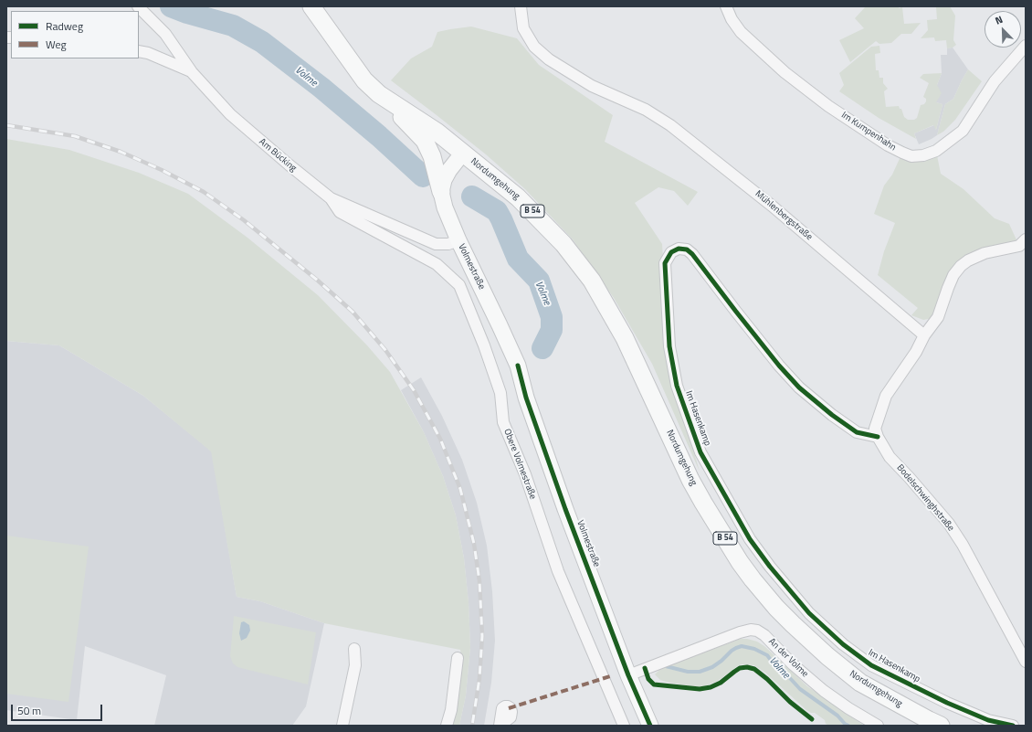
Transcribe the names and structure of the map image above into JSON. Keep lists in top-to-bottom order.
{
  "streets": {
    "main road": ["Nordumgehung", "B 54", "Volmestraße"],
    "street": [
      "Im Kumpenhahn",
      "Am Bücking",
      "Mühlenbergstraße",
      "Im Hasenkamp",
      "Obere Volmestraße",
      "Bodelschwinghstraße",
      "An der Volme"
    ]
  },
  "crossings": [
    ["Am Bücking", "Volmestraße"],
    ["Am Bücking", "Obere Volmestraße"],
    ["Nordumgehung", "B 54"],
    ["Volmestraße", "An der Volme"],
    ["Im Hasenkamp", "Bodelschwinghstraße"]
  ],
  "water": ["Volme"],
  "legend": ["Radweg", "Weg"],
  "scale_bar": "50 m",
  "north": "top left"
}
